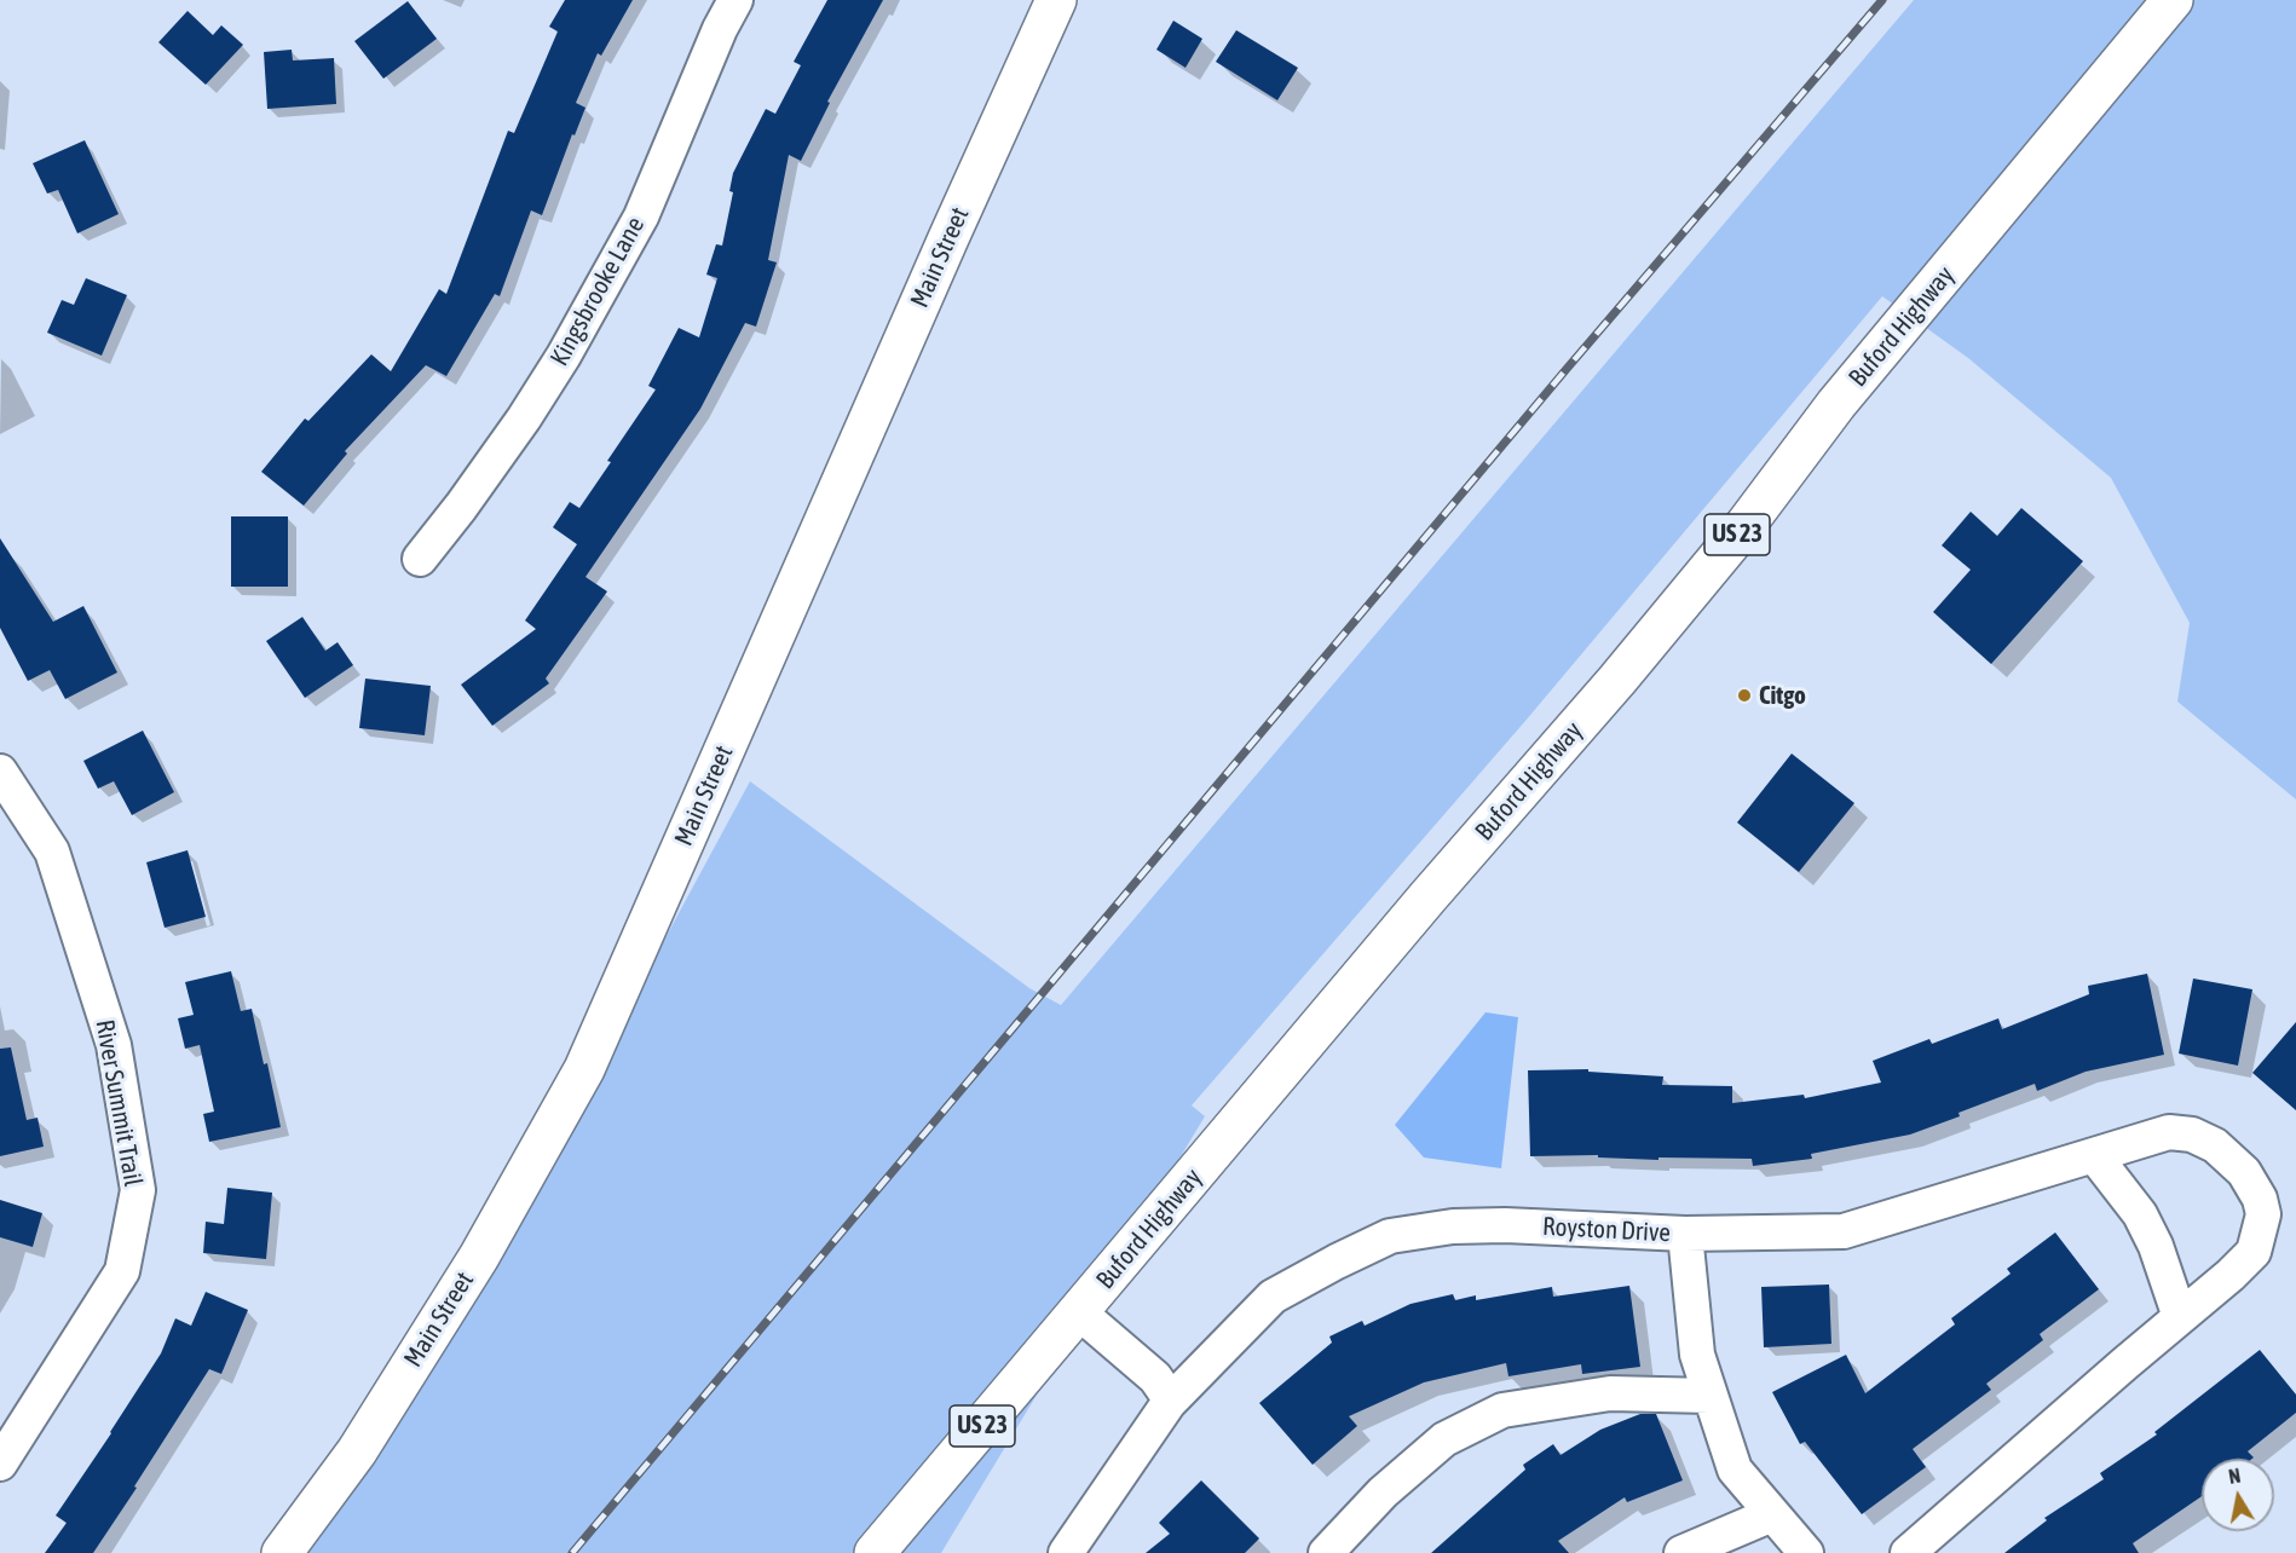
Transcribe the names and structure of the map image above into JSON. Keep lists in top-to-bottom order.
{
  "streets": {
    "main road": ["Main Street", "Buford Highway", "US 23"],
    "street": ["Kingsbrooke Lane", "River Summit Trail", "Royston Drive"]
  },
  "places": ["Citgo"],
  "north": "top"
}
